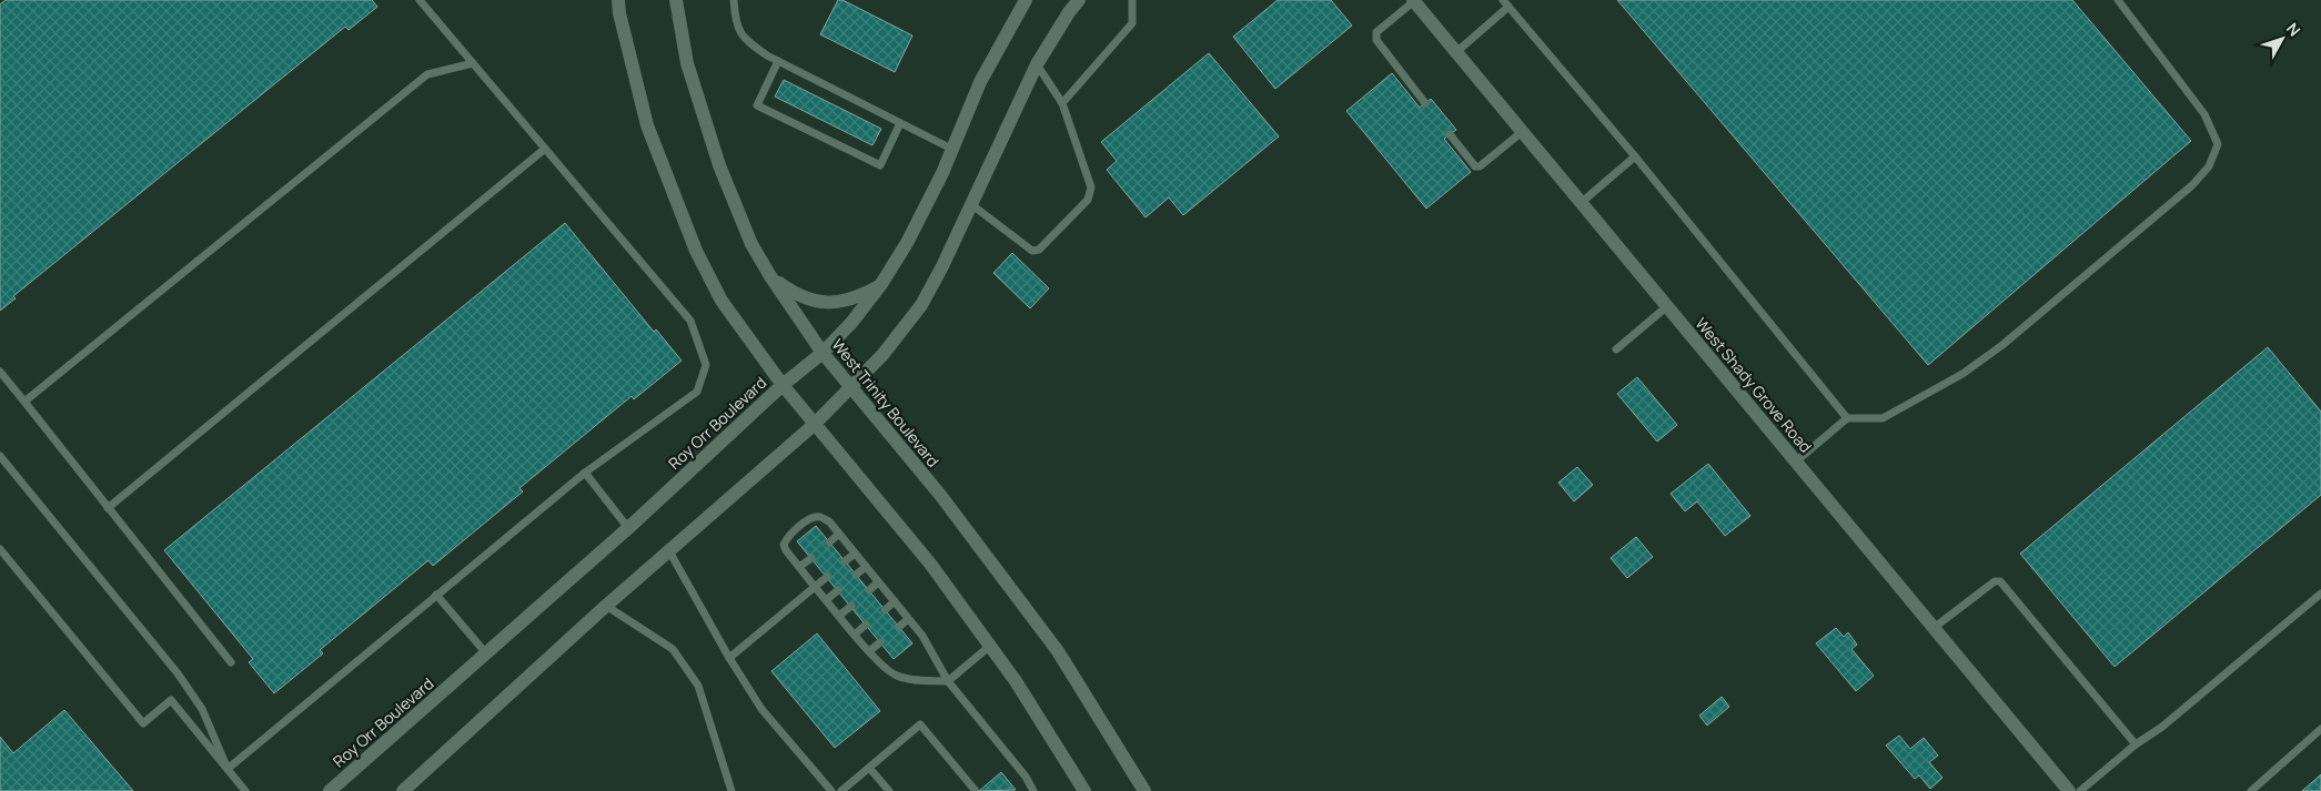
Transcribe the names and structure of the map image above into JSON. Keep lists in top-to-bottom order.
{
  "streets": {
    "main road": ["West Shady Grove Road", "West Trinity Boulevard", "Roy Orr Boulevard"]
  },
  "crossings": [
    ["West Trinity Boulevard", "Roy Orr Boulevard"]
  ],
  "north": "top right"
}
